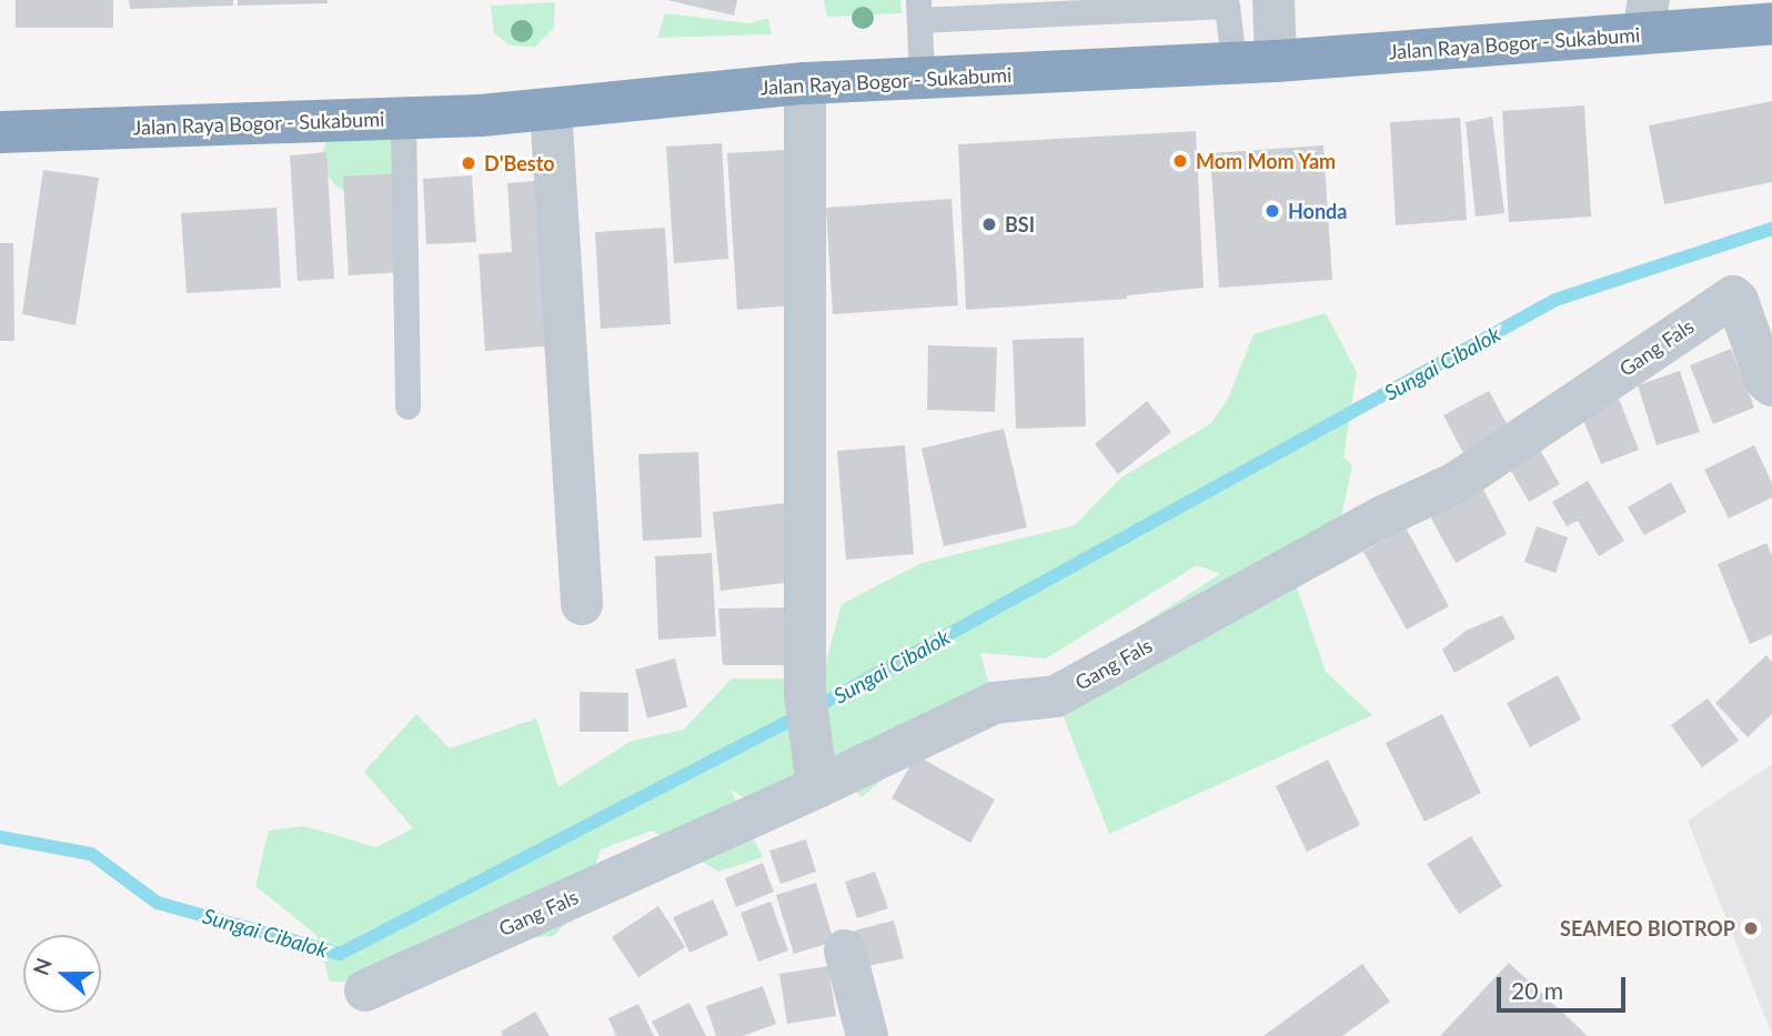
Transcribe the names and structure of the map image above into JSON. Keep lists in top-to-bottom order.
{
  "streets": {
    "highway": ["Jalan Raya Bogor - Sukabumi"],
    "street": ["Gang Fals"]
  },
  "water": ["Sungai Cibalok"],
  "places": [
    "Mom Mom Yam",
    "D'Besto",
    "Honda",
    "BSI",
    "SEAMEO BIOTROP"
  ],
  "scale_bar": "20 m",
  "north": "left"
}
